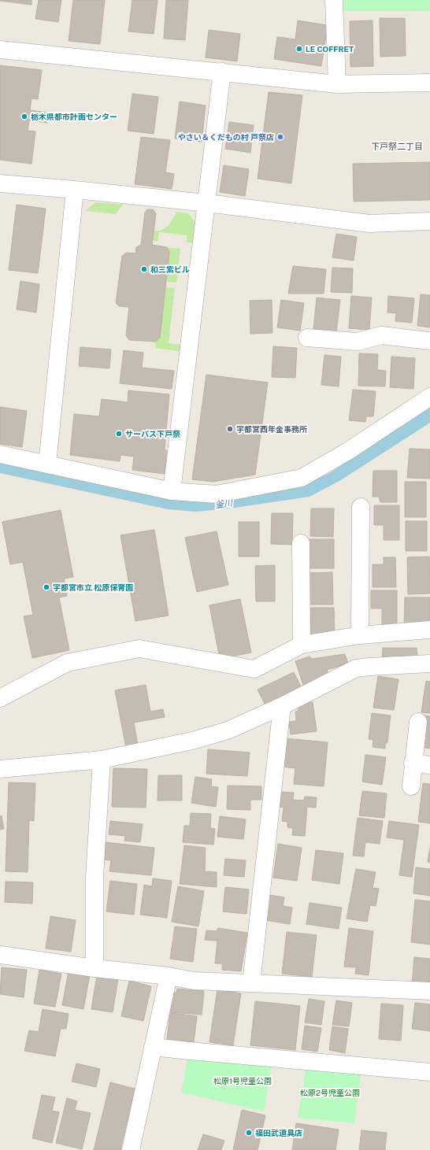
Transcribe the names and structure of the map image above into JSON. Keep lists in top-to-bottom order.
{
  "districts": ["下戸祭二丁目"],
  "water": ["釜川"],
  "parks": ["松原1号児童公園", "松原2号児童公園"],
  "places": [
    "LE COFFRET",
    "栃木県都市計画センター",
    "やさい＆くだもの村 戸祭店",
    "和三紫ビル",
    "宇都宮西年金事務所",
    "サーパス下戸祭",
    "宇都宮市立 松原保育園",
    "福田武道具店"
  ]
}
